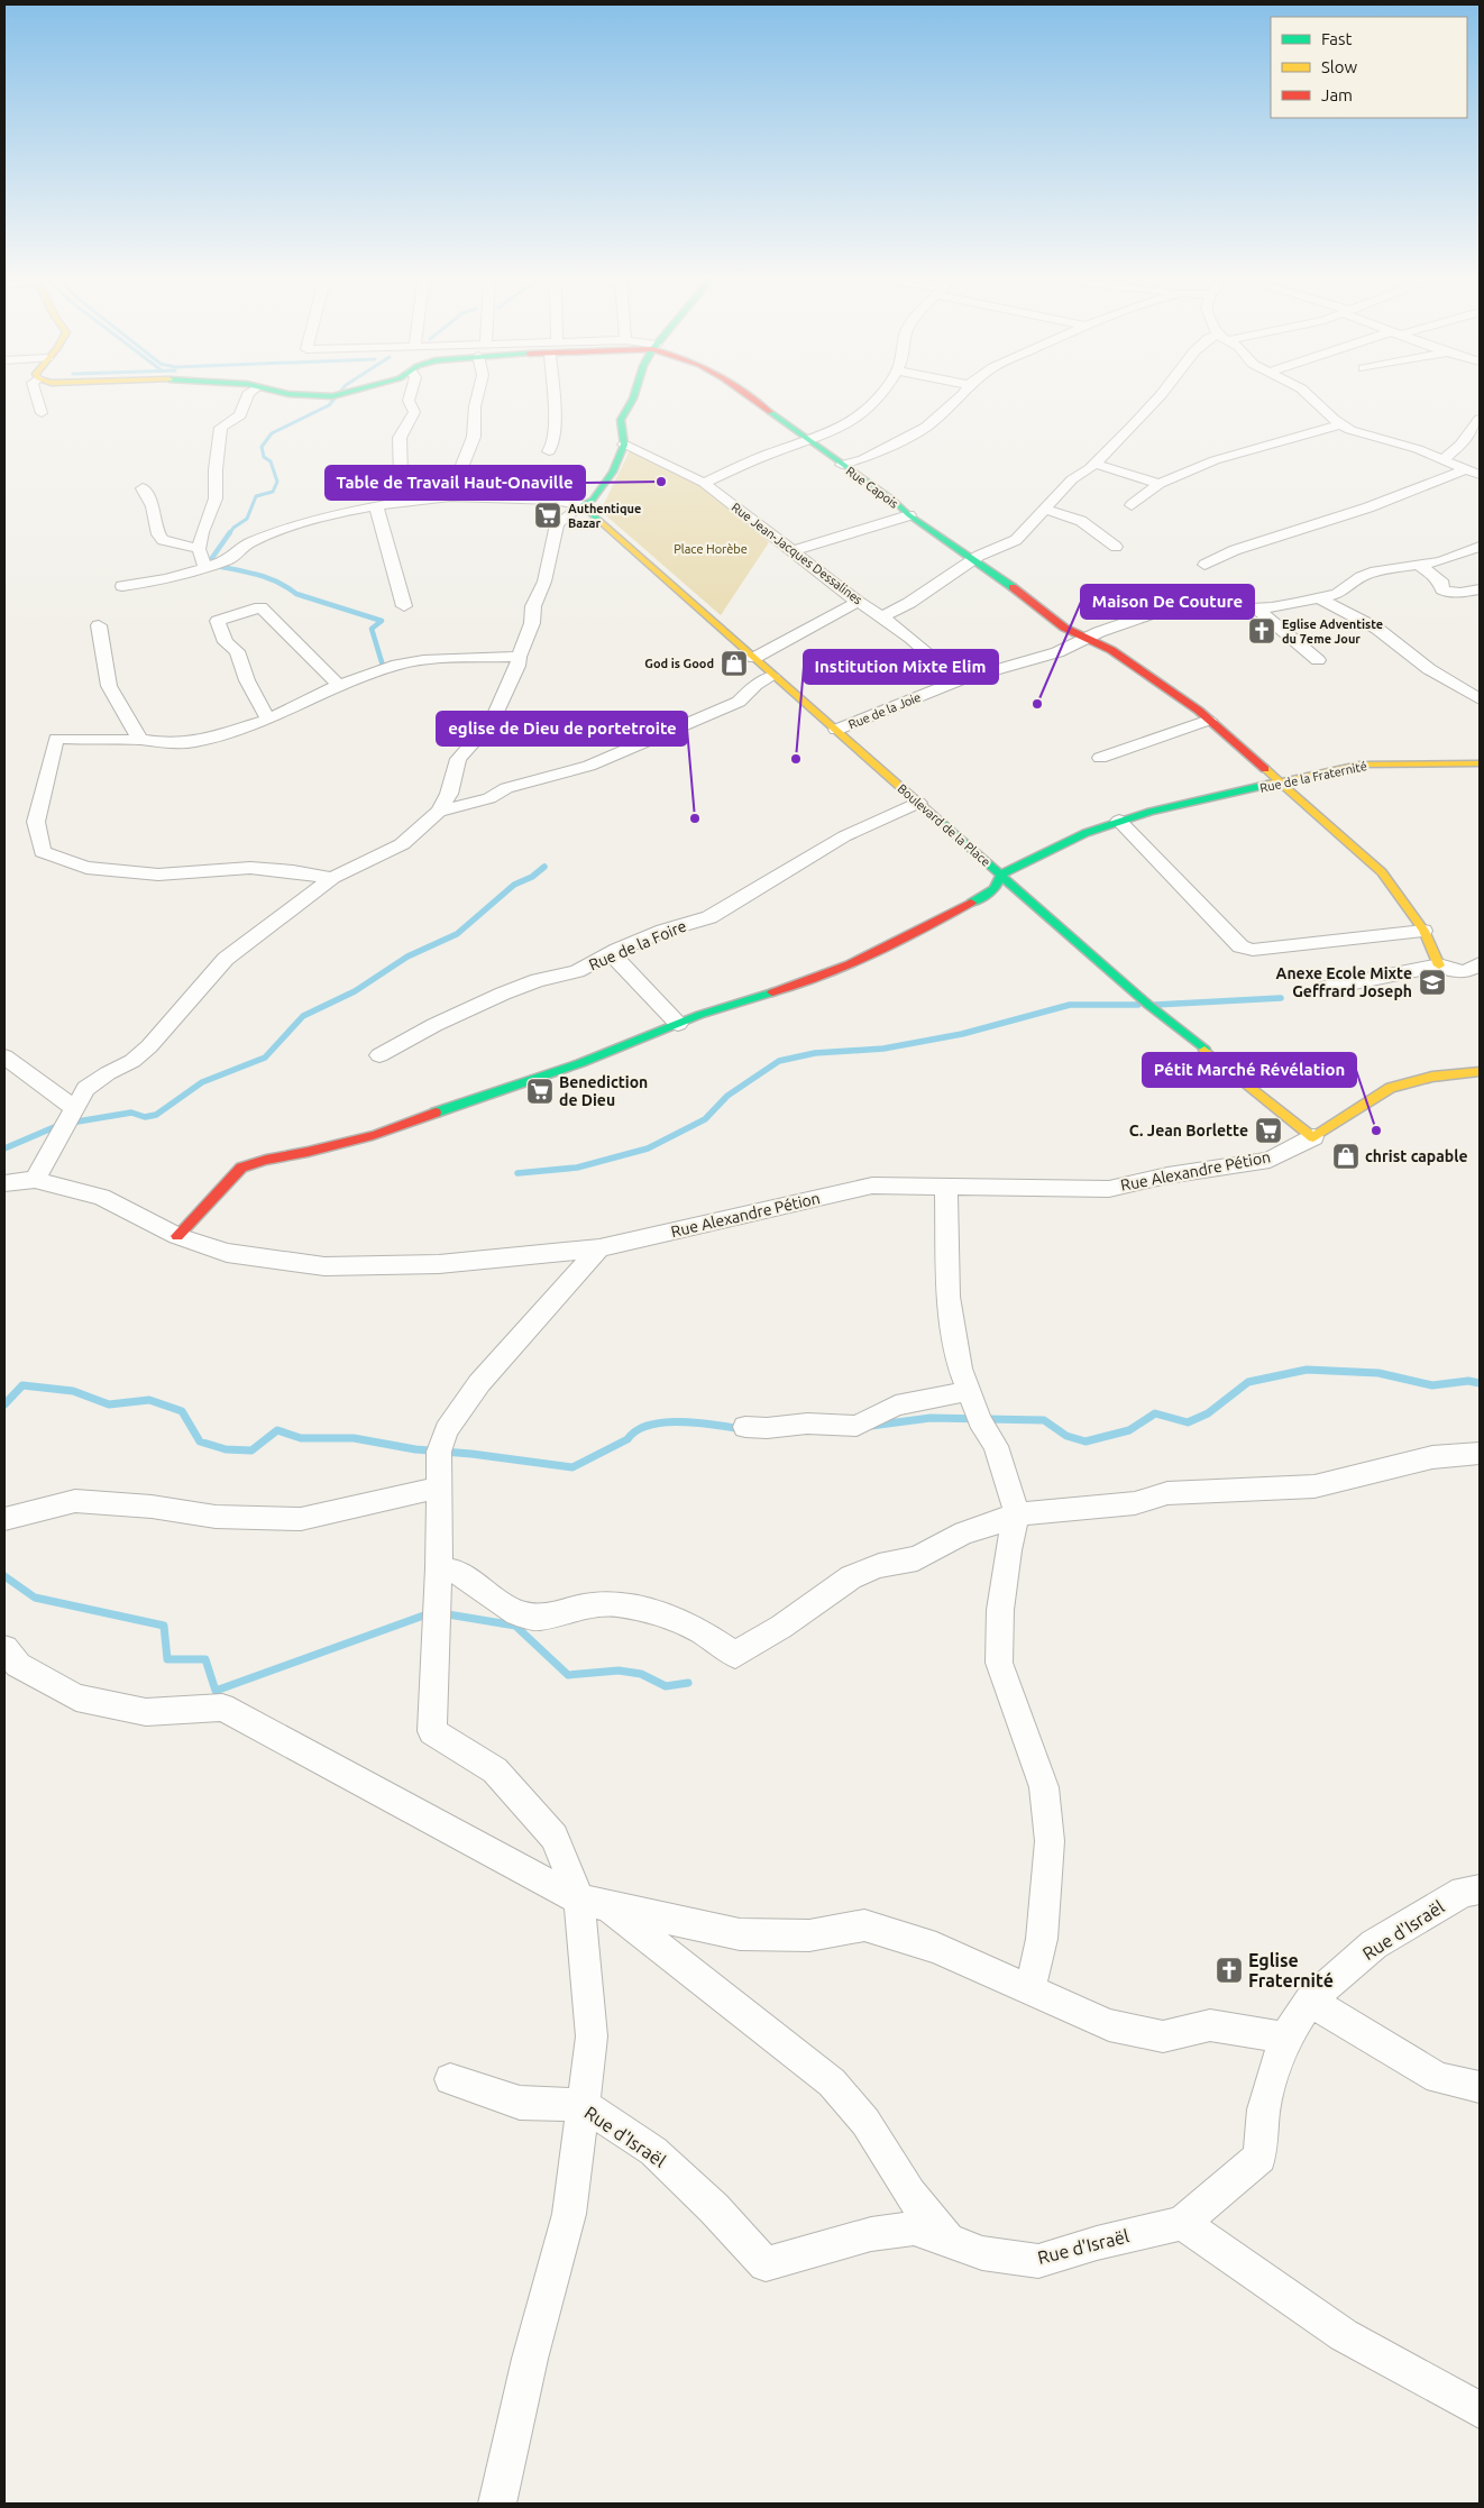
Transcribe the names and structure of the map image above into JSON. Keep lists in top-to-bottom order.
{
  "streets": {
    "street": [
      "Rue Capois",
      "Rue Jean-Jacques Dessalines",
      "Rue de la Joie",
      "Rue de la Fraternité",
      "Boulevard de la Place",
      "Rue de la Foire",
      "Rue Alexandre Pétion",
      "Rue d'Israël"
    ]
  },
  "crossings": [
    ["Rue Capois", "Rue de la Joie"],
    ["Rue Capois", "Rue de la Fraternité"],
    ["Rue Jean-Jacques Dessalines", "Rue de la Joie"],
    ["Rue de la Joie", "Boulevard de la Place"],
    ["Rue de la Fraternité", "Boulevard de la Place"],
    ["Boulevard de la Place", "Rue de la Foire"],
    ["Boulevard de la Place", "Rue Alexandre Pétion"]
  ],
  "parks": ["Place Horèbe"],
  "places": {
    "other": [
      "Table de Travail Haut-Onaville",
      "Maison De Couture",
      "Institution Mixte Elim",
      "eglise de Dieu de portetroite",
      "Pétit Marché Révélation"
    ],
    "supermarket": ["Authentique Bazar", "Benediction de Dieu", "C. Jean Borlette"],
    "church": ["Eglise Adventiste du 7eme Jour", "Eglise Fraternité"],
    "shop": ["God is Good", "christ capable"],
    "school or university": ["Anexe Ecole Mixte Geffrard Joseph"]
  },
  "legend": ["Fast", "Slow", "Jam"]
}
